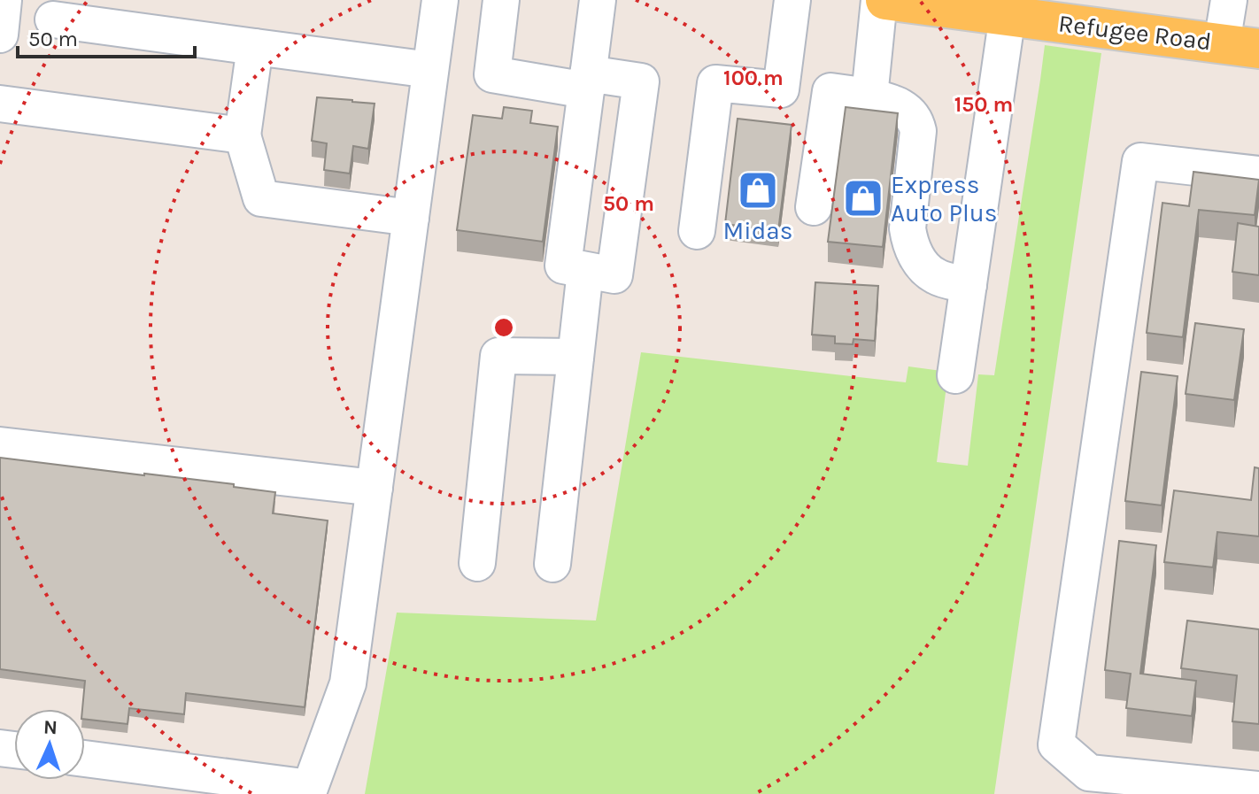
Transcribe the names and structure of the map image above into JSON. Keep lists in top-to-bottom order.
{
  "streets": {
    "main road": ["Refugee Road"]
  },
  "places": {
    "shop": ["Midas", "Express Auto Plus"]
  },
  "scale_bar": "50 m",
  "north": "top",
  "rings": ["100 m", "150 m", "50 m"]
}
